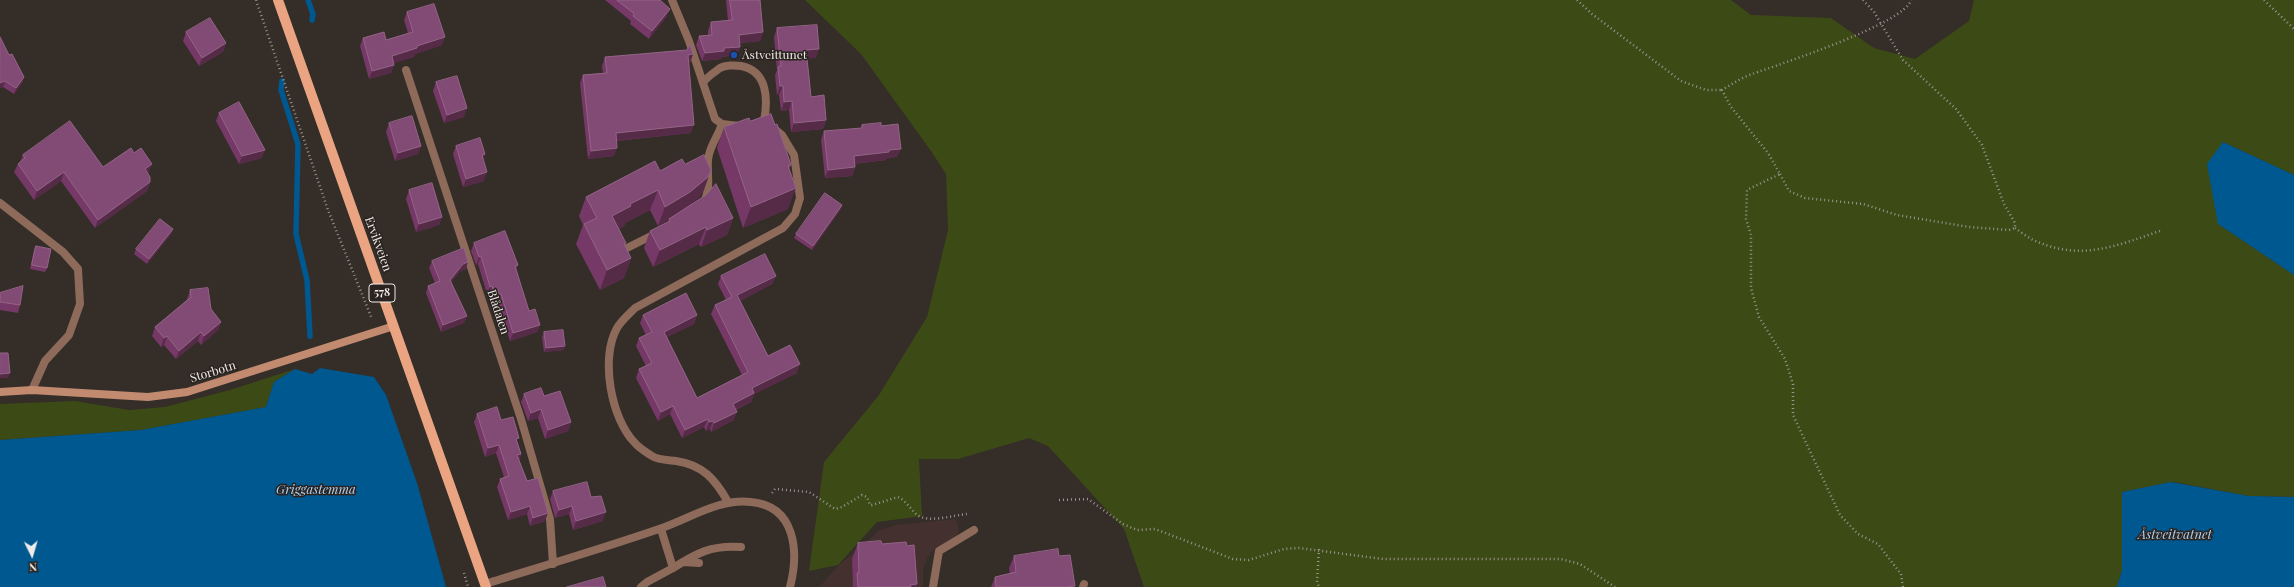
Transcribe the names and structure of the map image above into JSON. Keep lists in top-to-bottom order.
{
  "streets": {
    "main road": ["Ervikveien", "578"],
    "street": ["Blådalen", "Storbotn"]
  },
  "crossings": [
    ["Ervikveien", "Storbotn"]
  ],
  "water": ["Griggastemma", "Åstveitvatnet"],
  "places": ["Åstveittunet"],
  "north": "bottom"
}
